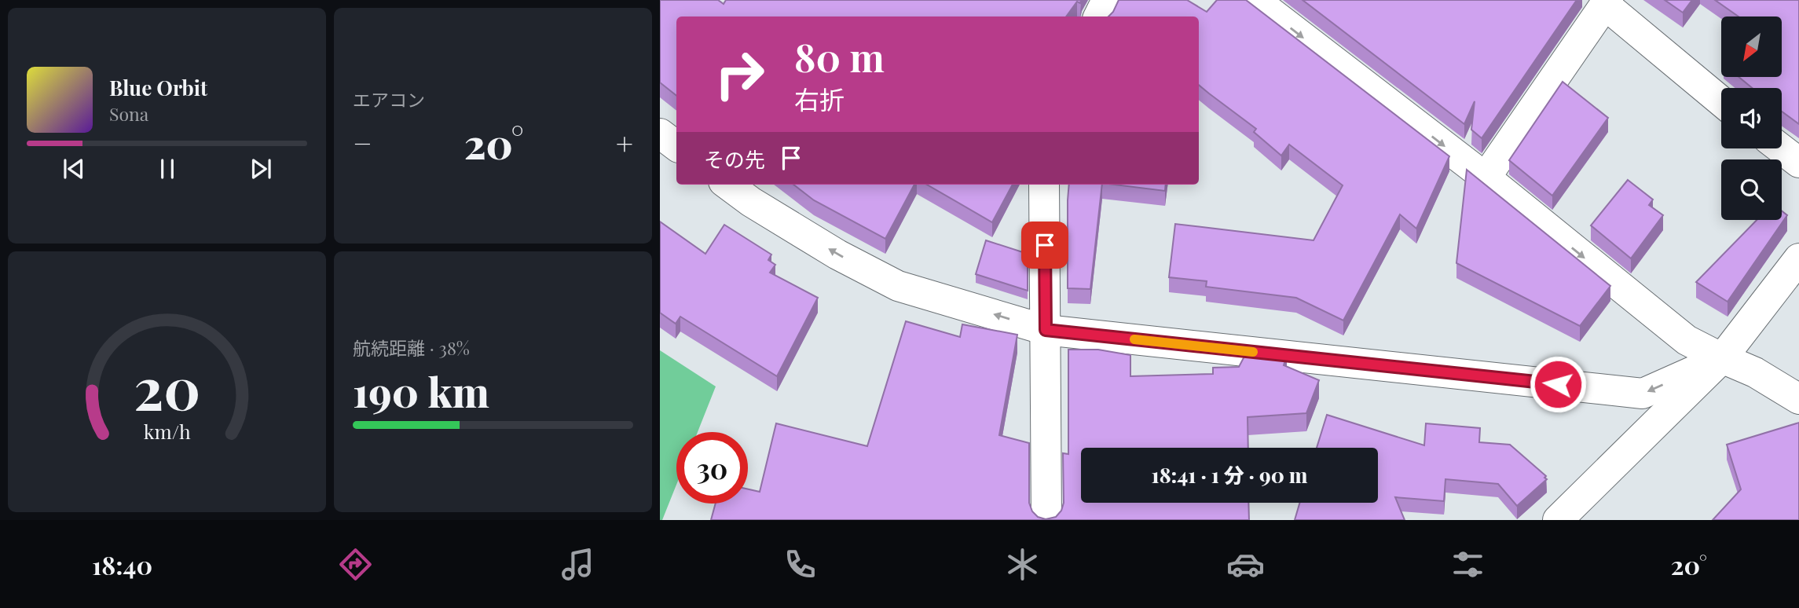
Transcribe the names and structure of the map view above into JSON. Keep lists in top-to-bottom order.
{
  "north": "bottom left",
  "page": {
    "tile": [
      "エアコン",
      ["航続距離 · 38%", "190 km"]
    ],
    "turn": ["80 m", "右折"],
    "song": ["Blue Orbit", "Sona"],
    "heat": ["−", "20°", "+"],
    "then": "その先",
    "limit": "30",
    "trip": "18:41 · 1 分 · 90 m",
    "tabs": ["18:40", "20°"],
    "gauge": ["20", "km/h"]
  }
}
